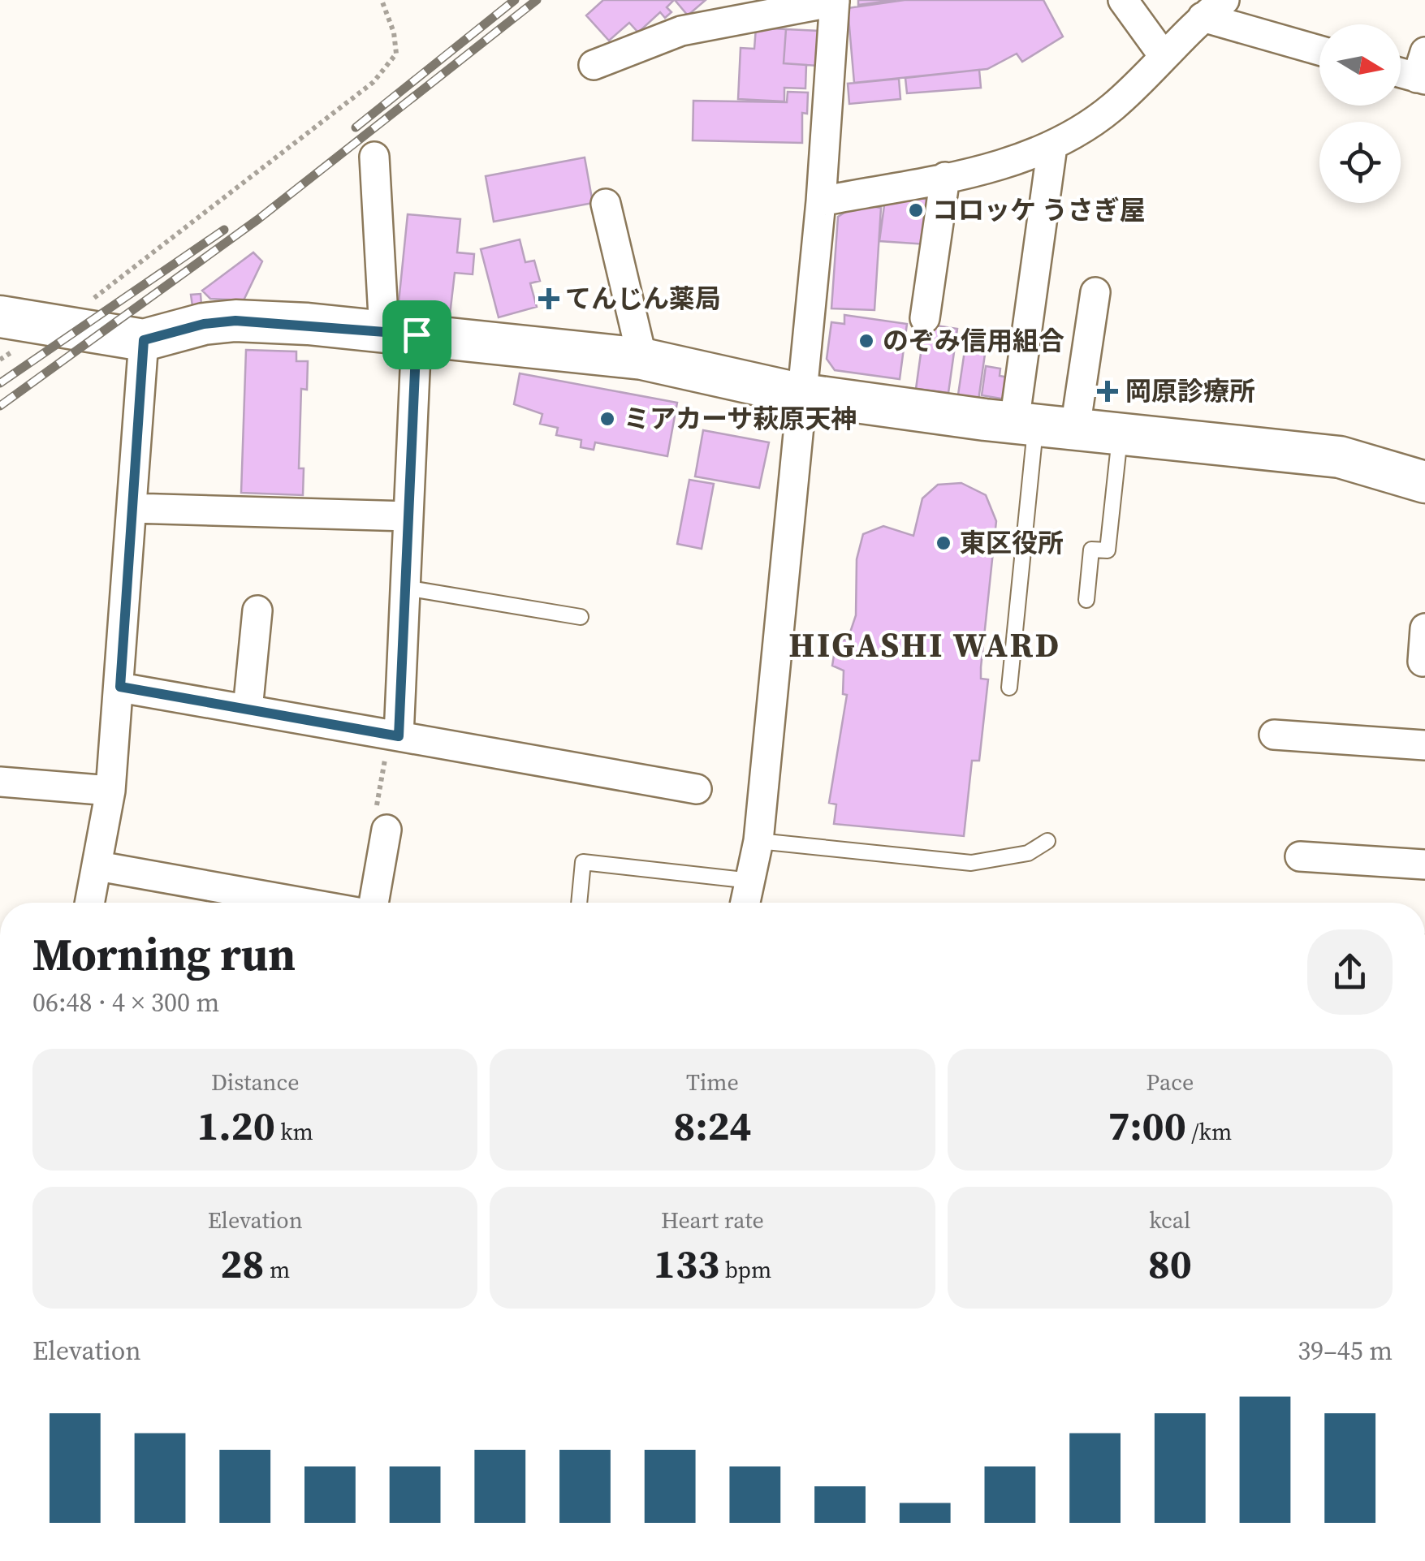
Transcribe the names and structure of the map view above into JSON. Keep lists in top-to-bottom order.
{
  "districts": ["HIGASHI WARD"],
  "places": {
    "other": [
      "コロッケ うさぎ屋",
      "のぞみ信用組合",
      "ミアカーサ萩原天神",
      "東区役所"
    ],
    "health": ["てんじん薬局", "岡原診療所"]
  },
  "north": "right",
  "page": {
    "heading": ["Morning run", "06:48 · 4 × 300 m"],
    "stats": [
      ["Distance", "1.20 km"],
      ["Time", "8:24"],
      ["Pace", "7:00 /km"],
      ["Elevation", "28 m"],
      ["Heart rate", "133 bpm"],
      ["kcal", "80"]
    ],
    "chart": ["Elevation", "39–45 m"]
  }
}
